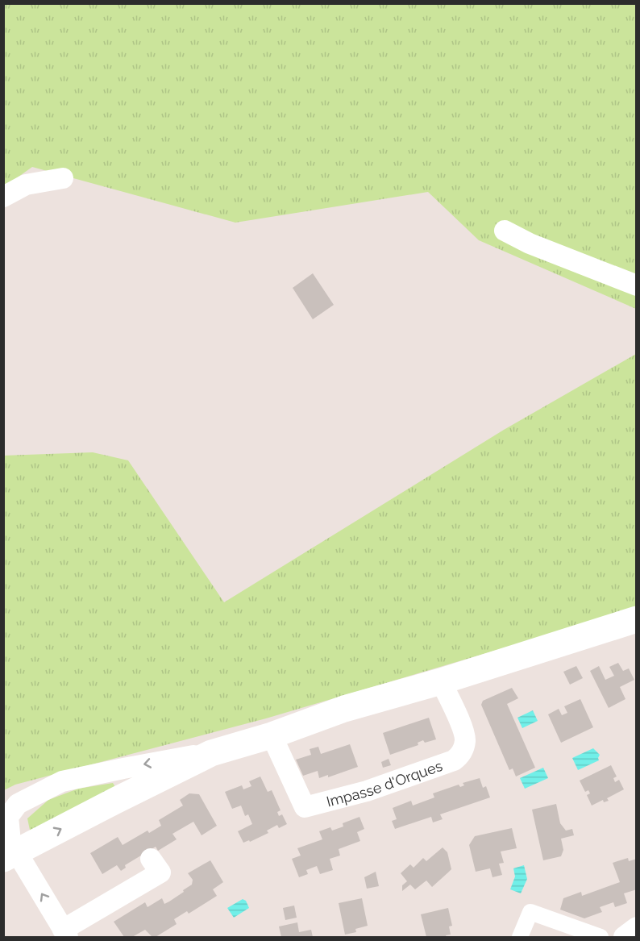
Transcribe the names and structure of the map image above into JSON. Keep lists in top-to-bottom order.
{
  "streets": {
    "street": ["Impasse d'Orques"]
  }
}
